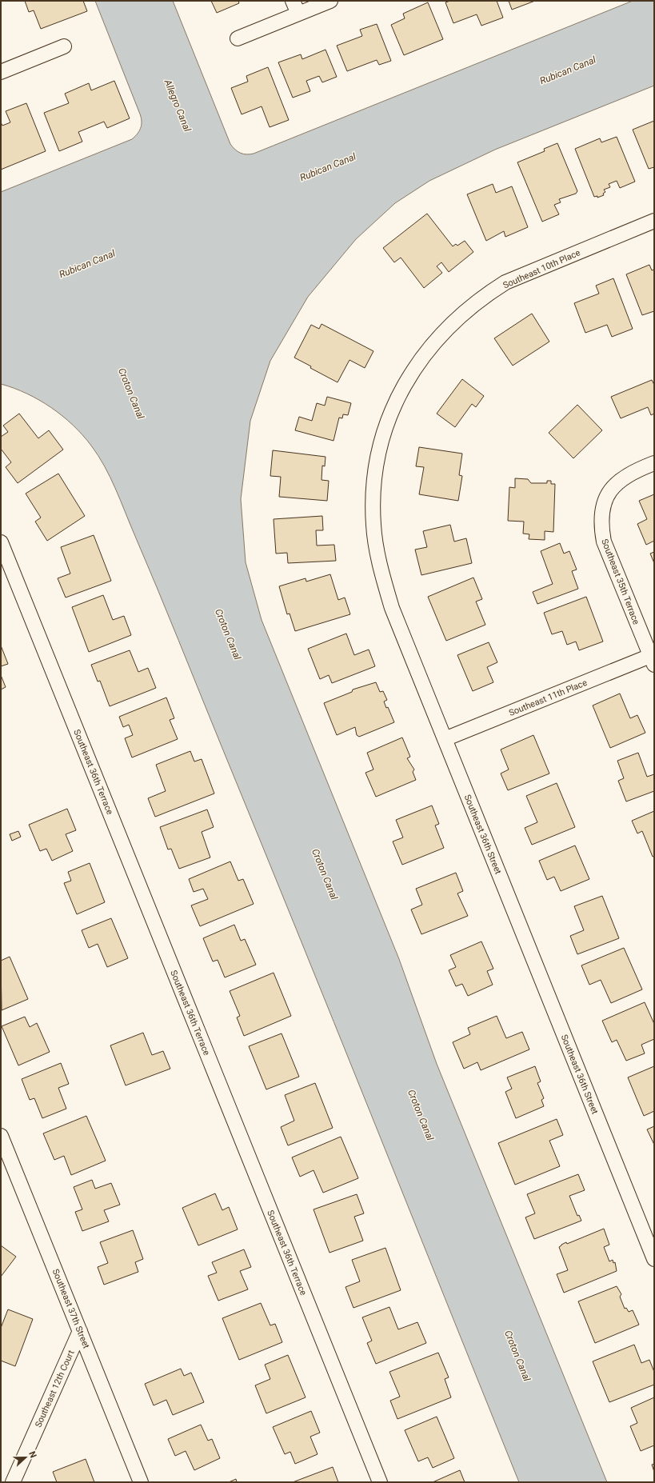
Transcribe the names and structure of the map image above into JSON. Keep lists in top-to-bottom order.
{
  "streets": {
    "street": [
      "Southeast 10th Place",
      "Southeast 35th Terrace",
      "Southeast 11th Place",
      "Southeast 36th Terrace",
      "Southeast 36th Street",
      "Southeast 37th Street",
      "Southeast 12th Court"
    ]
  },
  "crossings": [
    ["Southeast 10th Place", "Southeast 36th Street"],
    ["Southeast 35th Terrace", "Southeast 11th Place"],
    ["Southeast 11th Place", "Southeast 36th Street"],
    ["Southeast 37th Street", "Southeast 12th Court"]
  ],
  "water": ["Rubican Canal", "Allegro Canal", "Croton Canal"],
  "north": "right"
}
